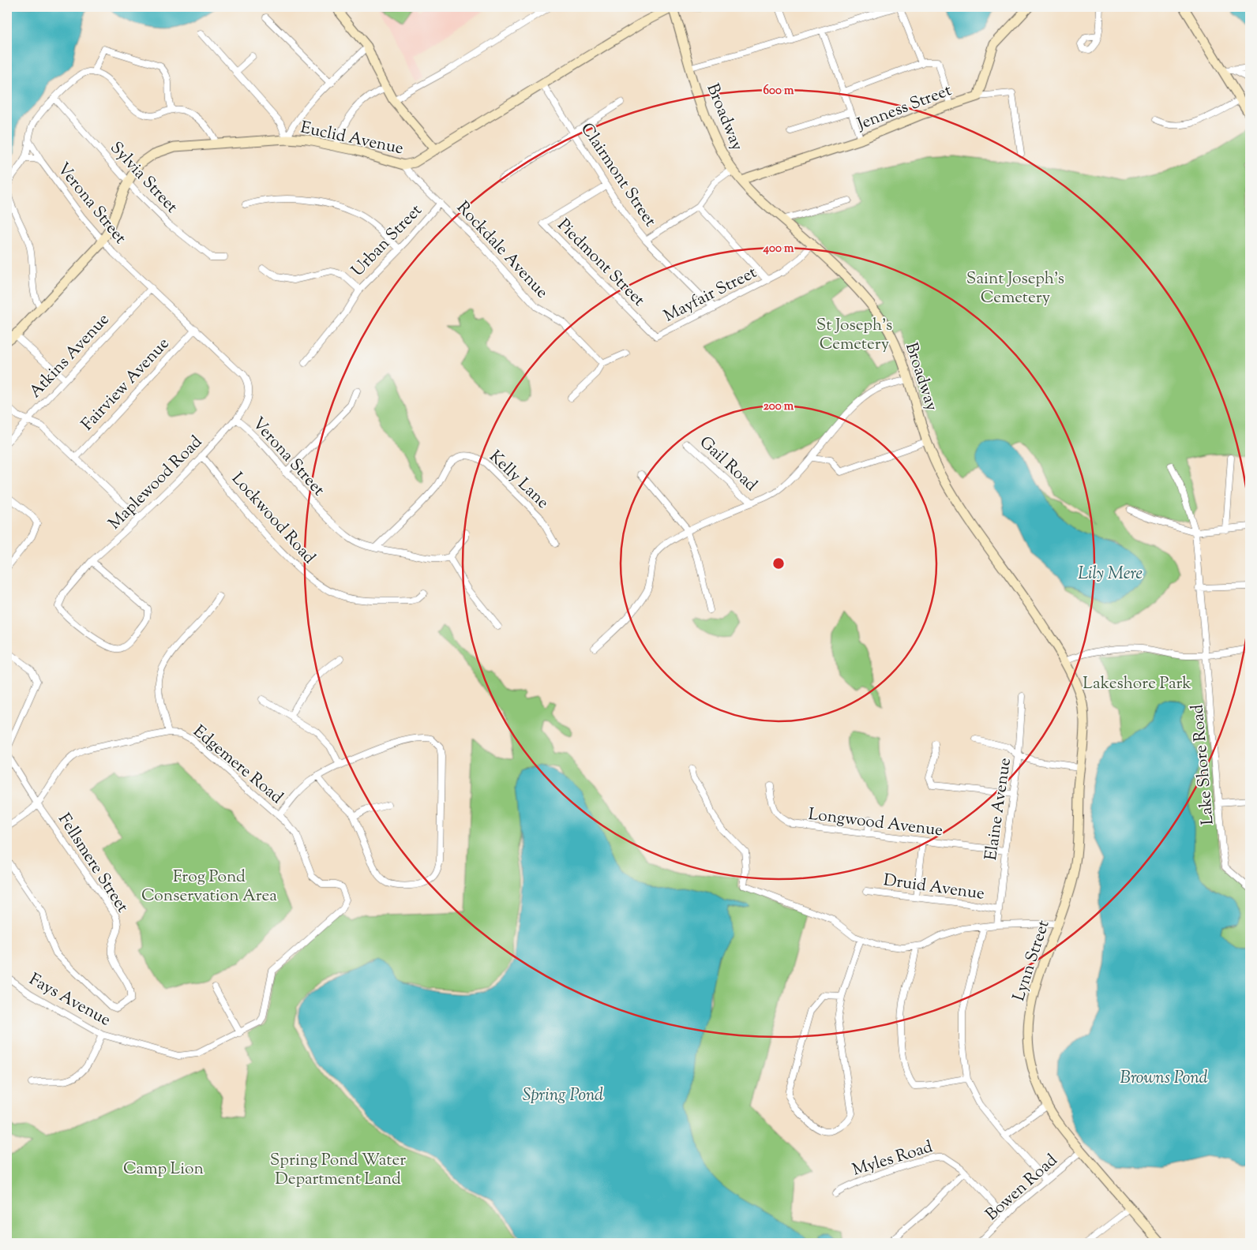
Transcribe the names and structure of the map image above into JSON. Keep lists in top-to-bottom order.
{
  "streets": {
    "street": [
      "Jenness Street",
      "Broadway",
      "Euclid Avenue",
      "Clairmont Street",
      "Sylvia Street",
      "Verona Street",
      "Urban Street",
      "Rockdale Avenue",
      "Piedmont Street",
      "Mayfair Street",
      "Atkins Avenue",
      "Fairview Avenue",
      "Gail Road",
      "Kelly Lane",
      "Maplewood Road",
      "Lockwood Road",
      "Edgemere Road",
      "Lake Shore Road",
      "Elaine Avenue",
      "Longwood Avenue",
      "Fellsmere Street",
      "Druid Avenue",
      "Lynn Street",
      "Fays Avenue",
      "Myles Road",
      "Bowen Road"
    ]
  },
  "crossings": [
    ["Jenness Street", "Broadway"],
    ["Broadway", "Euclid Avenue"],
    ["Broadway", "Mayfair Street"],
    ["Broadway", "Lynn Street"],
    ["Euclid Avenue", "Clairmont Street"],
    ["Euclid Avenue", "Sylvia Street"],
    ["Euclid Avenue", "Verona Street"],
    ["Euclid Avenue", "Rockdale Avenue"],
    ["Clairmont Street", "Piedmont Street"],
    ["Clairmont Street", "Mayfair Street"],
    ["Verona Street", "Atkins Avenue"],
    ["Verona Street", "Fairview Avenue"],
    ["Verona Street", "Kelly Lane"],
    ["Verona Street", "Maplewood Road"],
    ["Urban Street", "Rockdale Avenue"],
    ["Piedmont Street", "Mayfair Street"],
    ["Maplewood Road", "Lockwood Road"],
    ["Edgemere Road", "Fellsmere Street"],
    ["Edgemere Road", "Fays Avenue"],
    ["Elaine Avenue", "Longwood Avenue"],
    ["Elaine Avenue", "Druid Avenue"],
    ["Lynn Street", "Bowen Road"],
    ["Myles Road", "Bowen Road"]
  ],
  "water": ["Lily Mere", "Browns Pond", "Spring Pond"],
  "parks": [
    "Saint Joseph's Cemetery",
    "St Joseph's Cemetery",
    "Lakeshore Park",
    "Frog Pond Conservation Area",
    "Spring Pond Water Department Land",
    "Camp Lion"
  ],
  "rings": ["600 m", "400 m", "200 m"]
}
